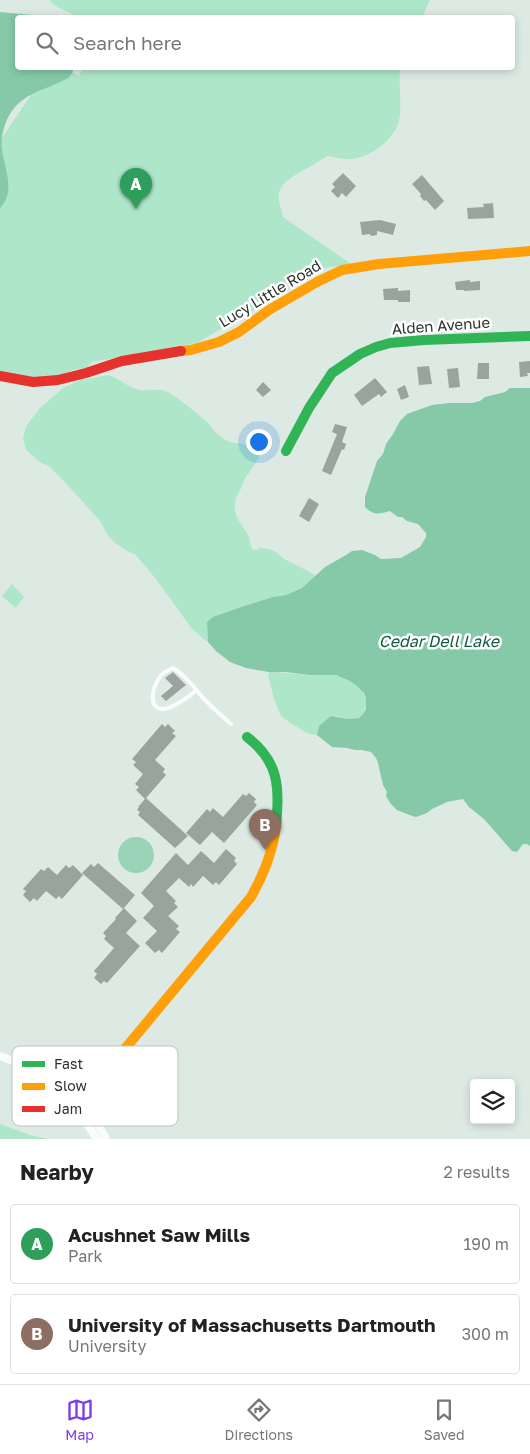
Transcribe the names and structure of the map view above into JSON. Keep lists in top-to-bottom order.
{
  "streets": {
    "street": ["Lucy Little Road", "Alden Avenue"]
  },
  "water": ["Cedar Dell Lake"],
  "legend": ["Fast", "Slow", "Jam"],
  "page": {
    "search": "Search here",
    "pins": ["A", "B"],
    "heading": ["Nearby", "2 results"],
    "list": [
      {
        "mark": "A",
        "name": "Acushnet Saw Mills",
        "note": "Park",
        "value": "190 m"
      },
      {
        "mark": "B",
        "name": "University of Massachusetts Dartmouth",
        "note": "University",
        "value": "300 m"
      }
    ],
    "nav": ["Map", "Directions", "Saved"]
  }
}
